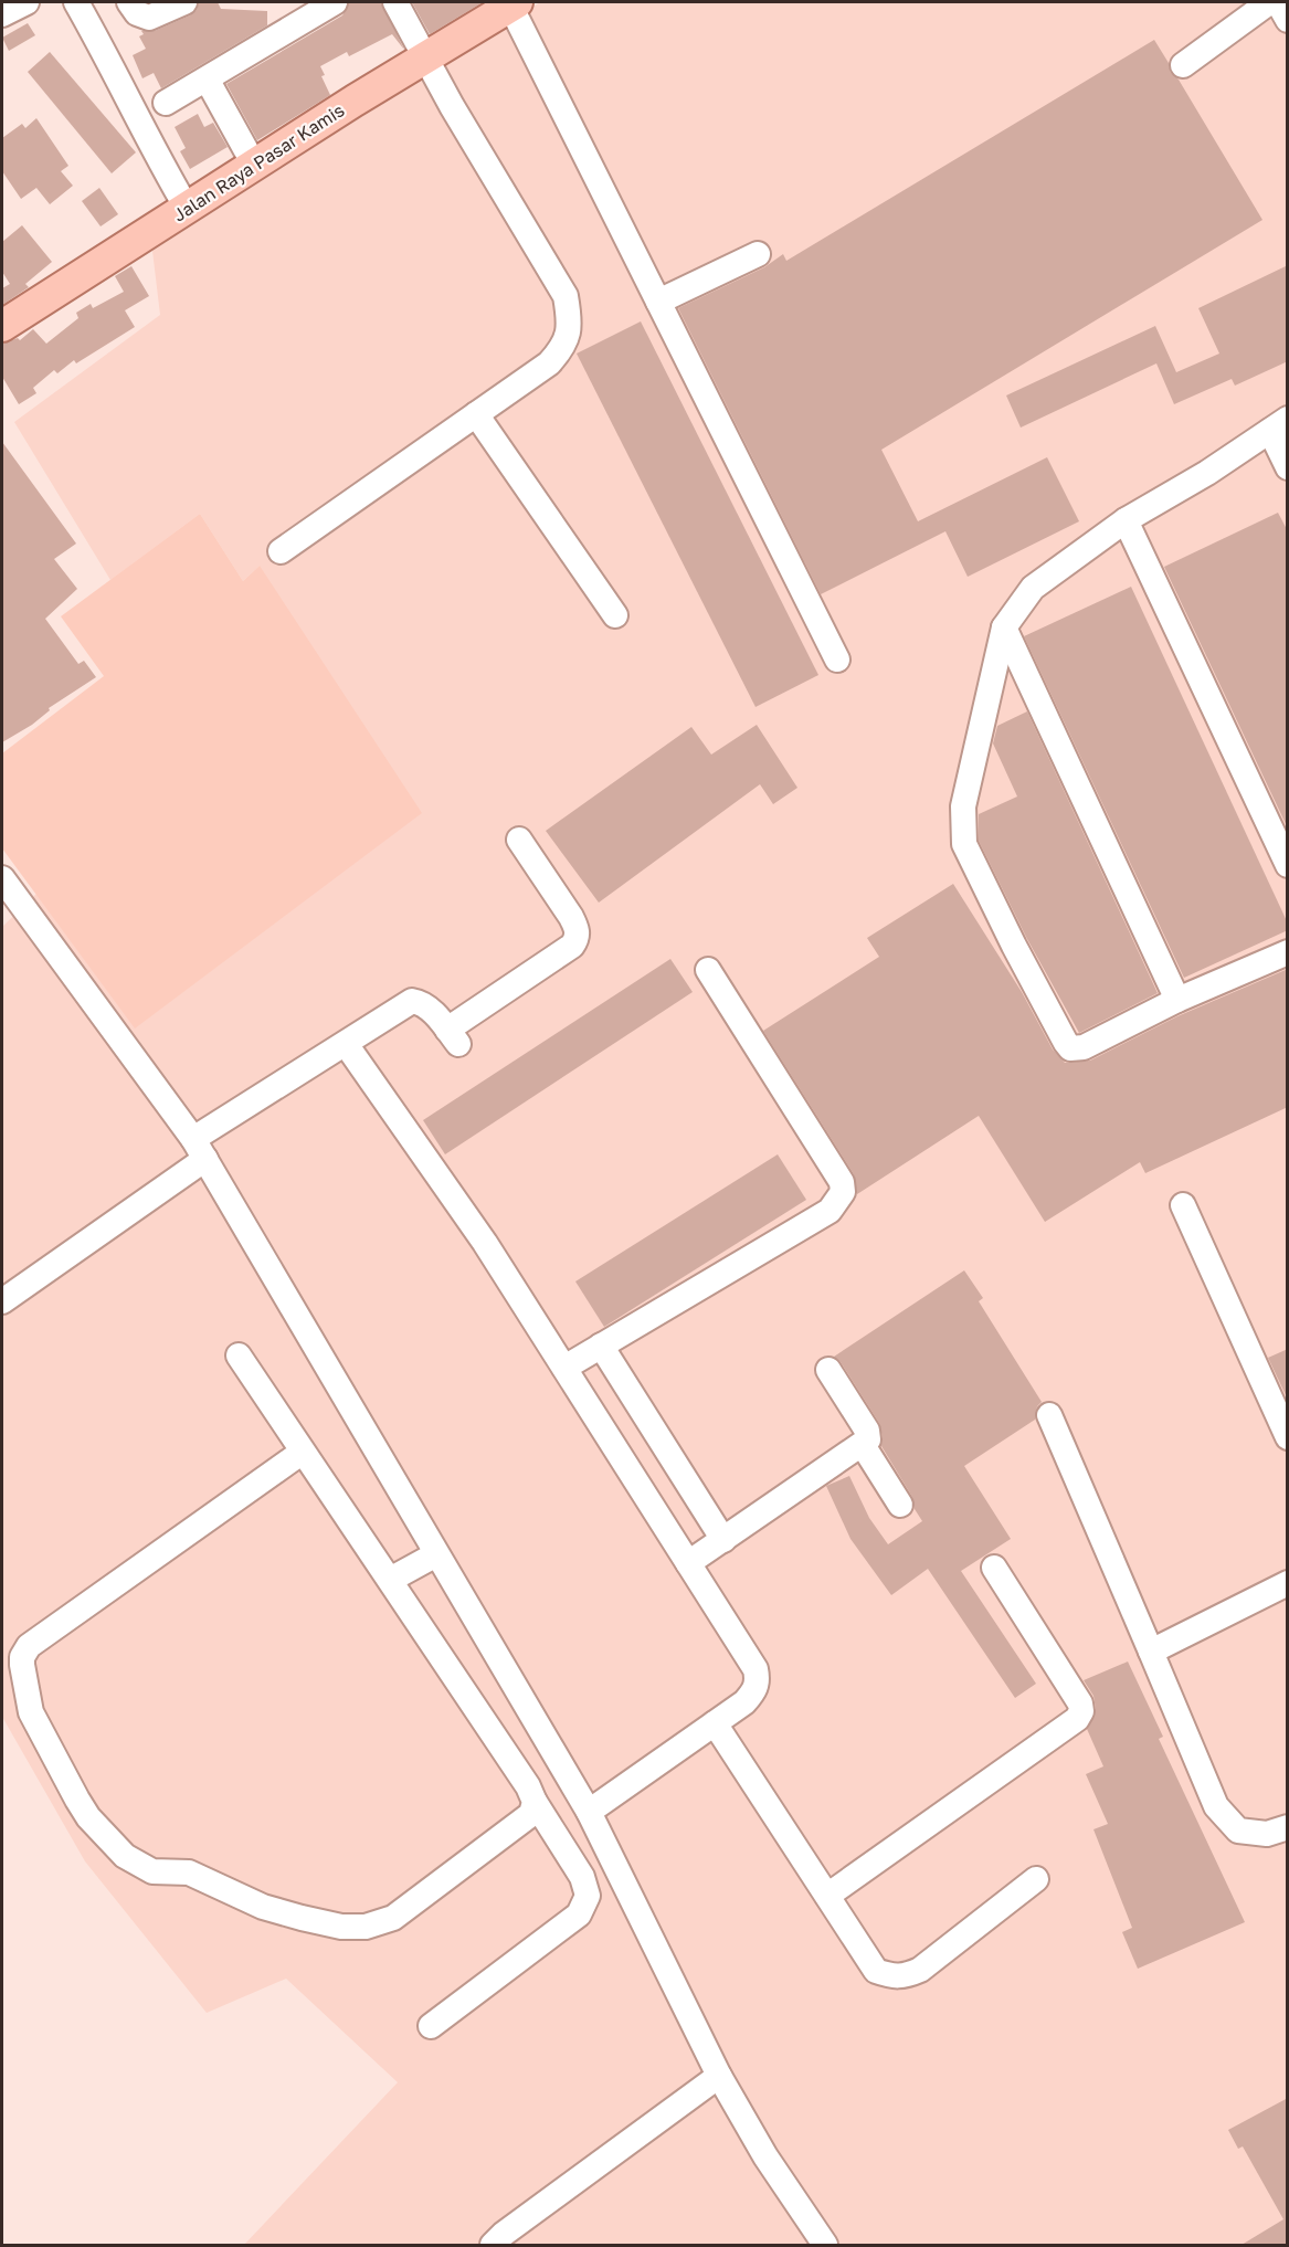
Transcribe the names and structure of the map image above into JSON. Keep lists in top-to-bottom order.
{
  "streets": {
    "main road": ["Jalan Raya Pasar Kamis"]
  }
}
